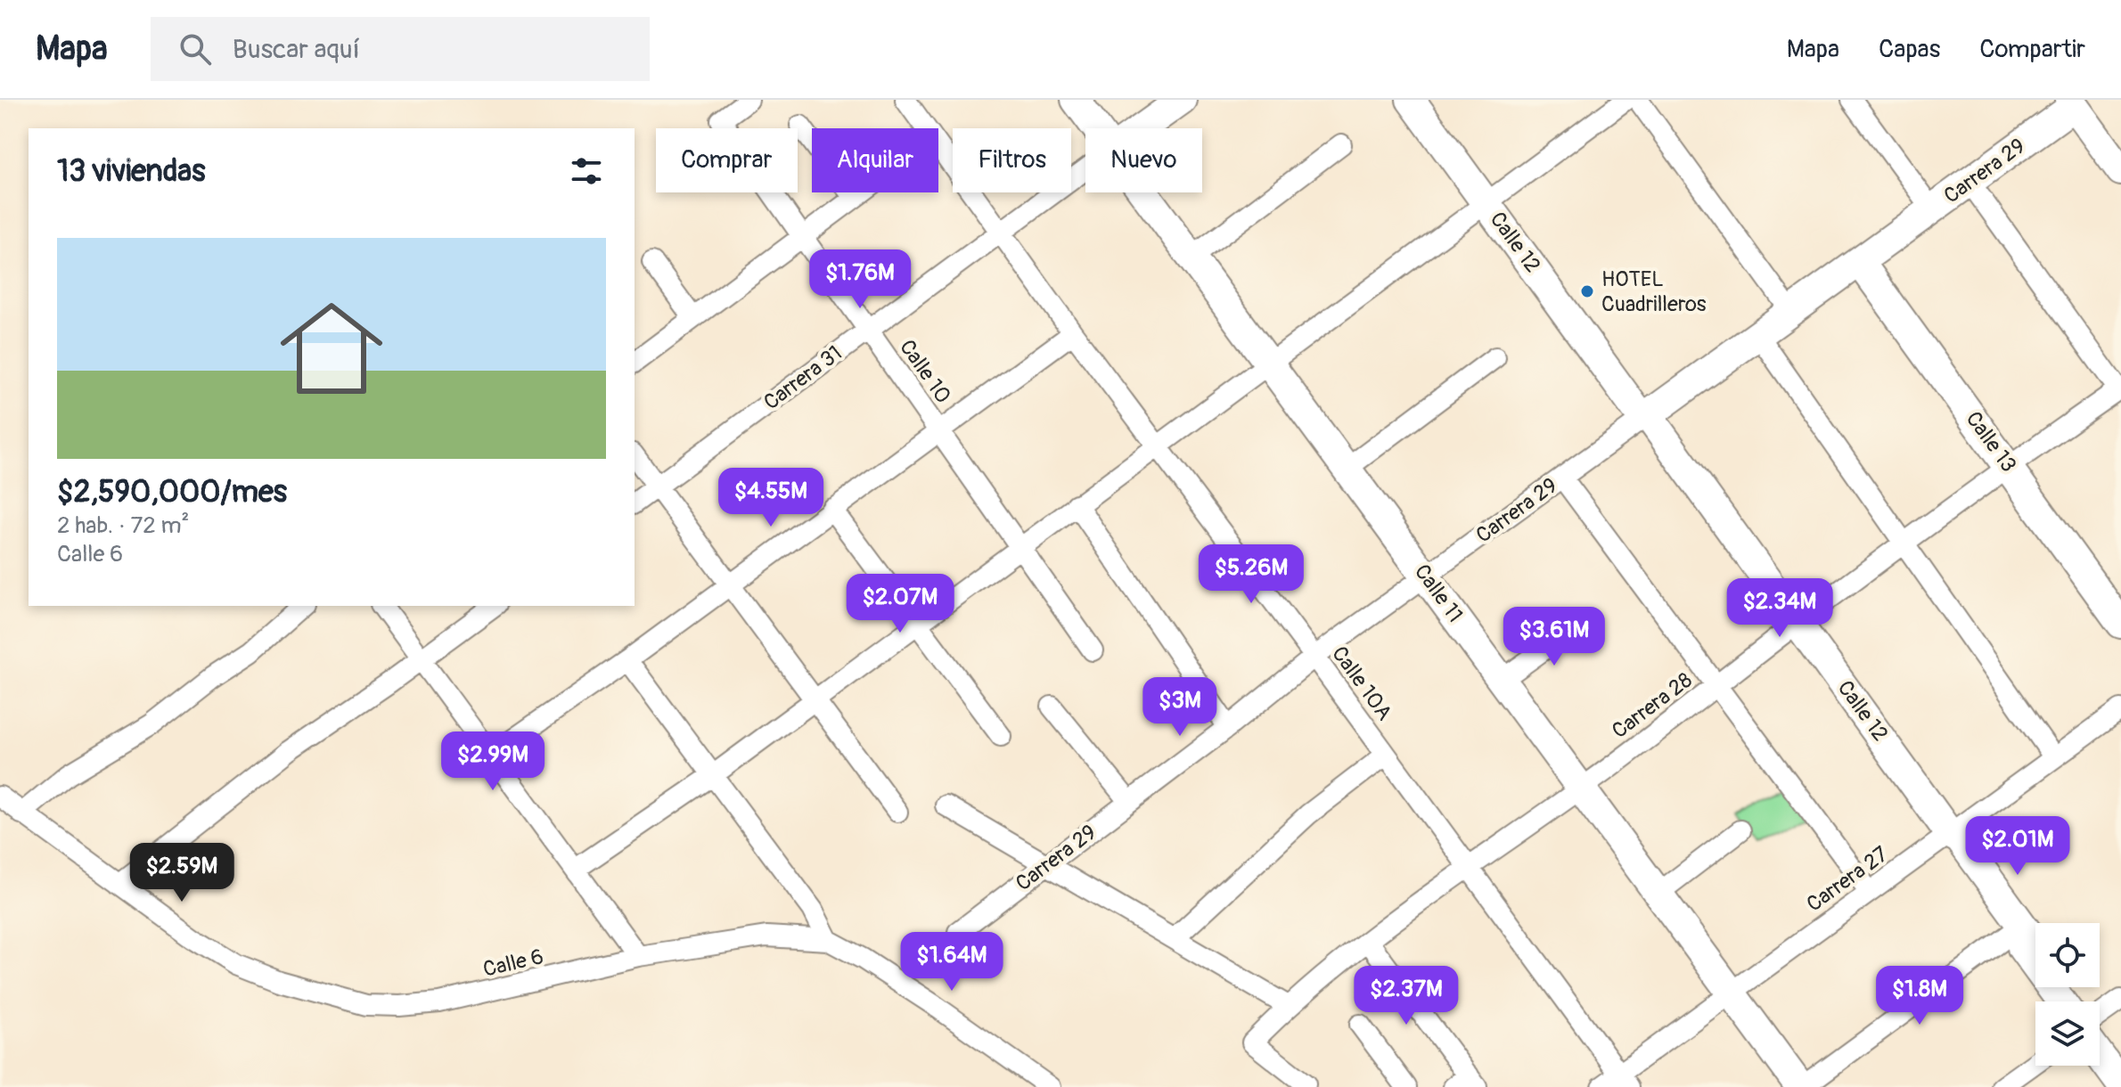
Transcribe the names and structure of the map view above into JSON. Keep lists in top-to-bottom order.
{
  "streets": {
    "street": [
      "Carrera 29",
      "Calle 12",
      "Calle 10",
      "Carrera 31",
      "Calle 13",
      "Calle 11",
      "Calle 10A",
      "Carrera 28",
      "Carrera 27",
      "Calle 6"
    ]
  },
  "crossings": [
    ["Carrera 29", "Calle 12"],
    ["Carrera 29", "Calle 13"],
    ["Carrera 29", "Calle 11"],
    ["Carrera 29", "Calle 10A"],
    ["Calle 12", "Carrera 28"],
    ["Calle 12", "Carrera 27"],
    ["Calle 10", "Carrera 31"],
    ["Carrera 31", "Calle 10A"],
    ["Calle 13", "Carrera 28"],
    ["Calle 11", "Carrera 28"],
    ["Calle 11", "Carrera 27"],
    ["Calle 10A", "Carrera 28"],
    ["Calle 10A", "Carrera 27"]
  ],
  "places": ["HOTEL Cuadrilleros"],
  "page": {
    "header": "Mapa",
    "search": "Buscar aquí",
    "nav": ["Mapa", "Capas", "Compartir"],
    "chip": [
      "Comprar",
      "Alquilar",
      "Filtros",
      "Nuevo"
    ],
    "heading": "13 viviendas",
    "list": [
      {
        "name": "$2,590,000/mes",
        "note": "2 hab. · 72 m² · Calle 6"
      }
    ],
    "price": [
      "$1.76M",
      "$4.55M",
      "$5.26M",
      "$2.07M",
      "$2.34M",
      "$3.61M",
      "$3M",
      "$2.99M",
      "$2.01M",
      "$2.59M",
      "$1.64M",
      "$2.37M",
      "$1.8M"
    ]
  }
}
